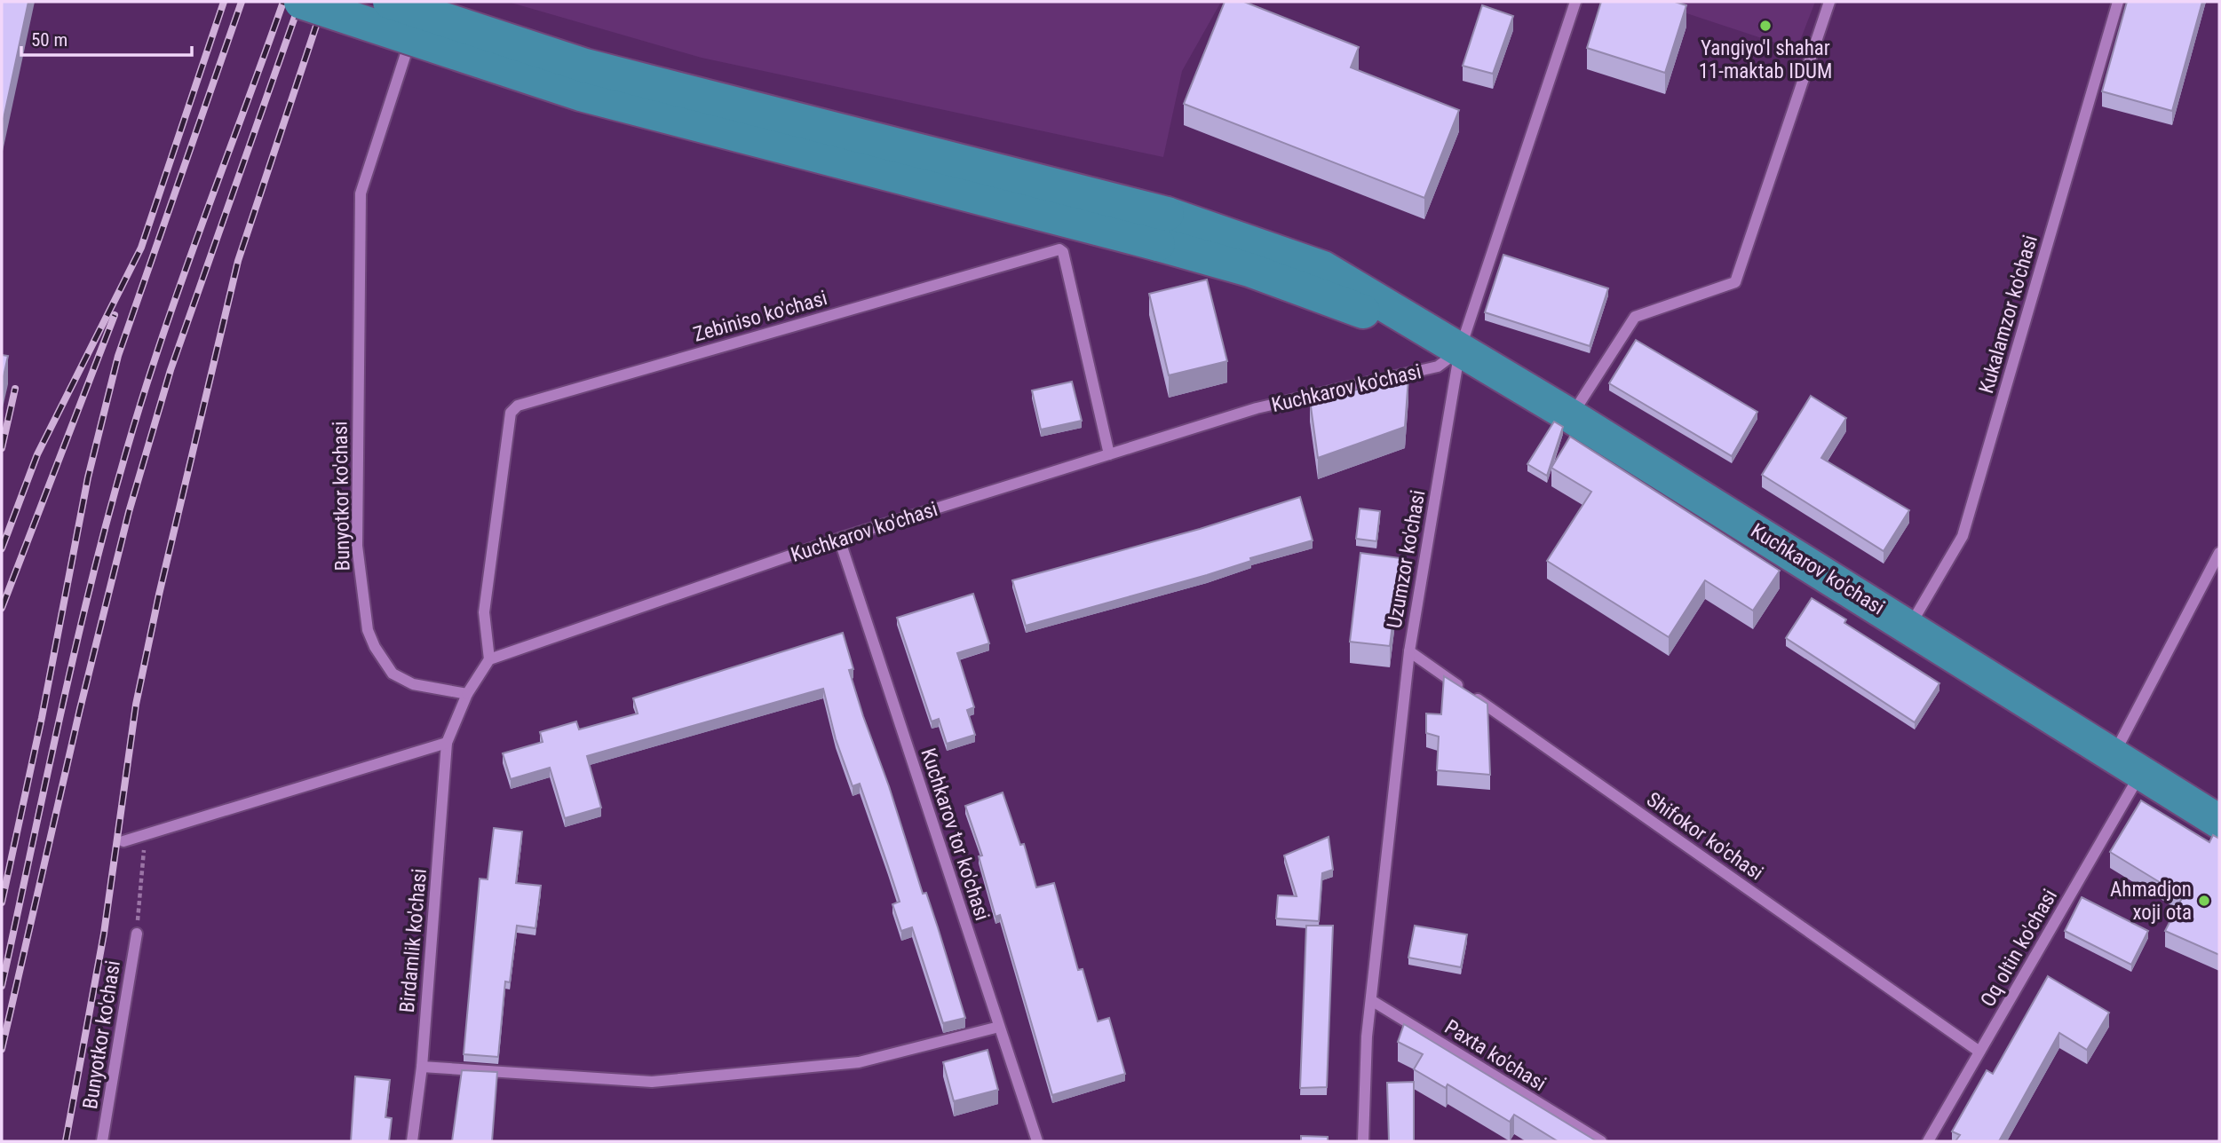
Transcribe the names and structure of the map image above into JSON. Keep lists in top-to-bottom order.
{
  "streets": {
    "main road": ["Kuchkarov ko'chasi"],
    "street": [
      "Kukalamzor ko'chasi",
      "Zebiniso ko'chasi",
      "Bunyotkor ko'chasi",
      "Uzumzor ko'chasi",
      "Kuchkarov tor ko'chasi",
      "Shifokor ko'chasi",
      "Birdamlik ko'chasi",
      "Oq oltin ko'chasi",
      "Paxta ko'chasi"
    ]
  },
  "crossings": [
    ["Kukalamzor ko'chasi", "Kuchkarov ko'chasi"],
    ["Zebiniso ko'chasi", "Kuchkarov ko'chasi"],
    ["Kuchkarov ko'chasi", "Uzumzor ko'chasi"],
    ["Kuchkarov ko'chasi", "Kuchkarov tor ko'chasi"],
    ["Kuchkarov ko'chasi", "Oq oltin ko'chasi"],
    ["Uzumzor ko'chasi", "Shifokor ko'chasi"],
    ["Uzumzor ko'chasi", "Paxta ko'chasi"],
    ["Shifokor ko'chasi", "Oq oltin ko'chasi"]
  ],
  "places": ["Yangiyo'l shahar 11-maktab IDUM", "Ahmadjon xoji ota"],
  "scale_bar": "50 m"
}
